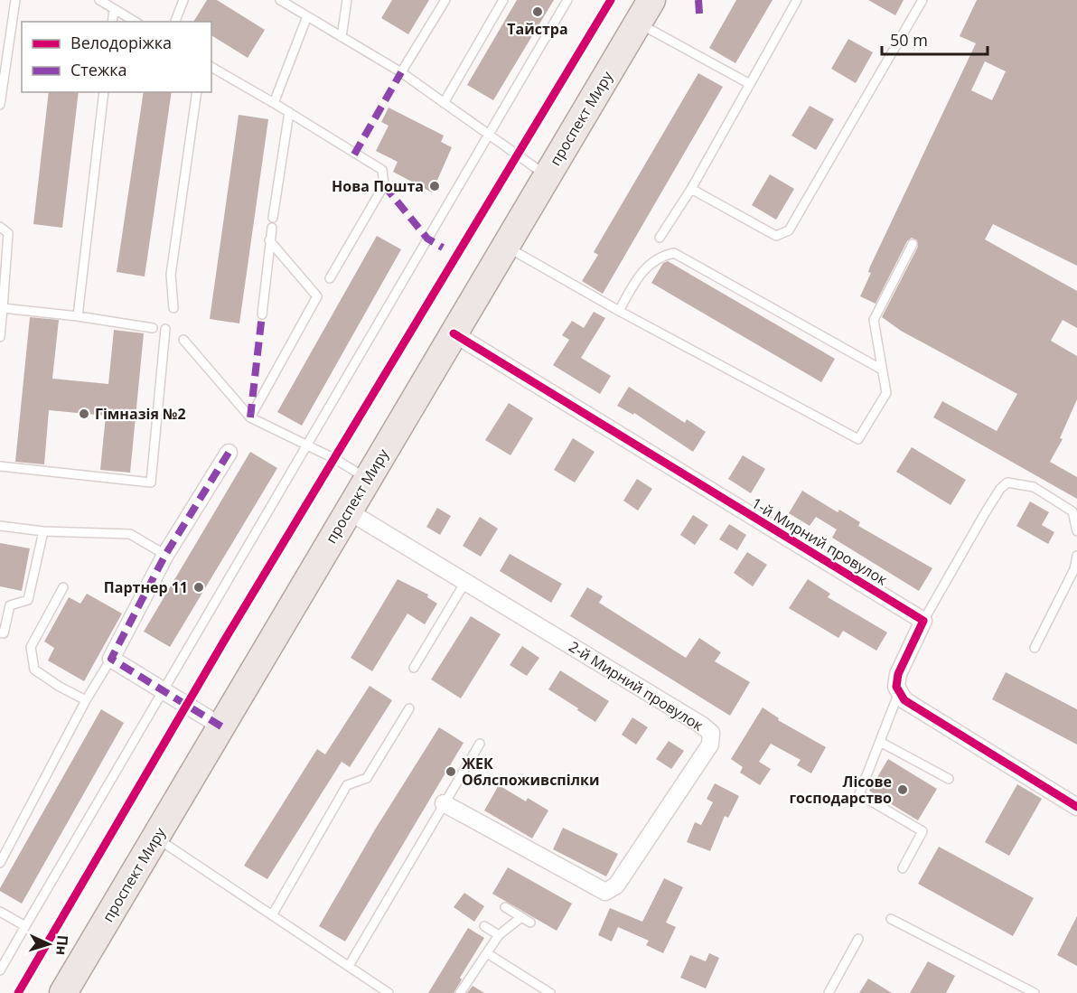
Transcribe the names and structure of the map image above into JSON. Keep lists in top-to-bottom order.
{
  "streets": {
    "main road": ["проспект Миру"],
    "street": ["1-й Мирний провулок", "2-й Мирний провулок"]
  },
  "crossings": [
    ["проспект Миру", "1-й Мирний провулок"],
    ["проспект Миру", "2-й Мирний провулок"]
  ],
  "places": [
    "Тайстра",
    "Нова Пошта",
    "Гімназія №2",
    "Партнер 11",
    "ЖЕК Облспоживспілки",
    "Лісове господарство"
  ],
  "legend": ["Велодоріжка", "Стежка"],
  "scale_bar": "50 m",
  "north": "right"
}
